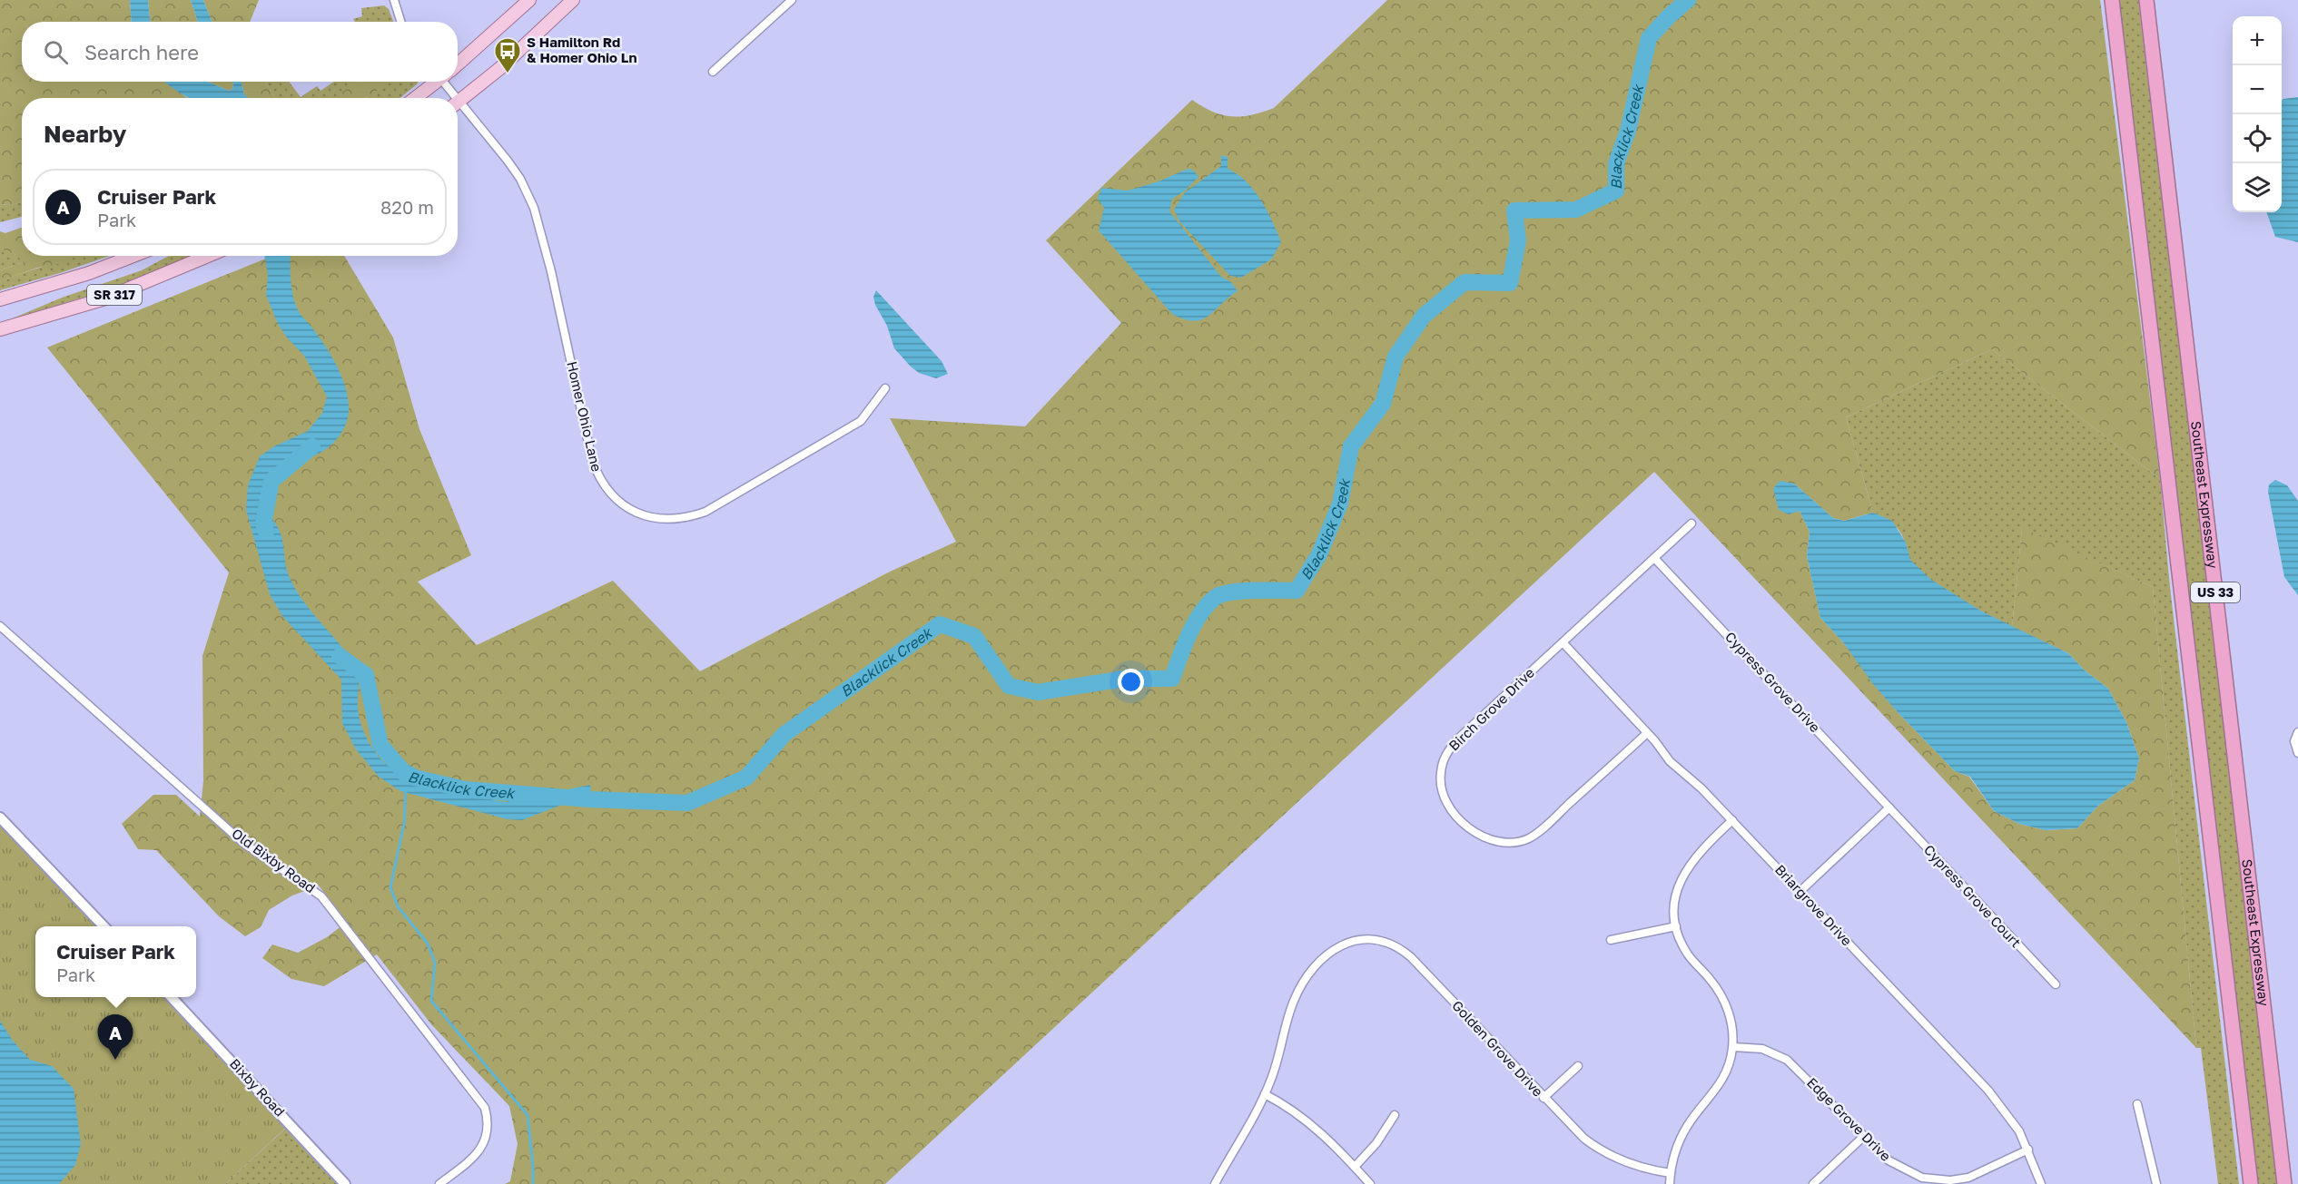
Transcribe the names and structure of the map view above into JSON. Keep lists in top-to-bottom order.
{
  "streets": {
    "highway": ["Southeast Expressway", "US 33"],
    "main road": ["SR 317"],
    "street": [
      "Homer Ohio Lane",
      "Cypress Grove Drive",
      "Birch Grove Drive",
      "Old Bixby Road",
      "Cypress Grove Court",
      "Briargrove Drive",
      "Golden Grove Drive",
      "Bixby Road",
      "Edge Grove Drive"
    ]
  },
  "crossings": [
    ["Cypress Grove Drive", "Birch Grove Drive"],
    ["Cypress Grove Drive", "Cypress Grove Court"],
    ["Birch Grove Drive", "Briargrove Drive"],
    ["Briargrove Drive", "Edge Grove Drive"]
  ],
  "water": ["Blacklick Creek"],
  "places": {
    "bus stop": ["S Hamilton Rd & Homer Ohio Ln"]
  },
  "page": {
    "map_buttons": ["+", "−"],
    "search": "Search here",
    "heading": "Nearby",
    "list": [
      {
        "mark": "A",
        "name": "Cruiser Park",
        "note": "Park",
        "value": "820 m"
      }
    ],
    "popup": ["Cruiser Park", "Park"],
    "pins": "A"
  }
}
